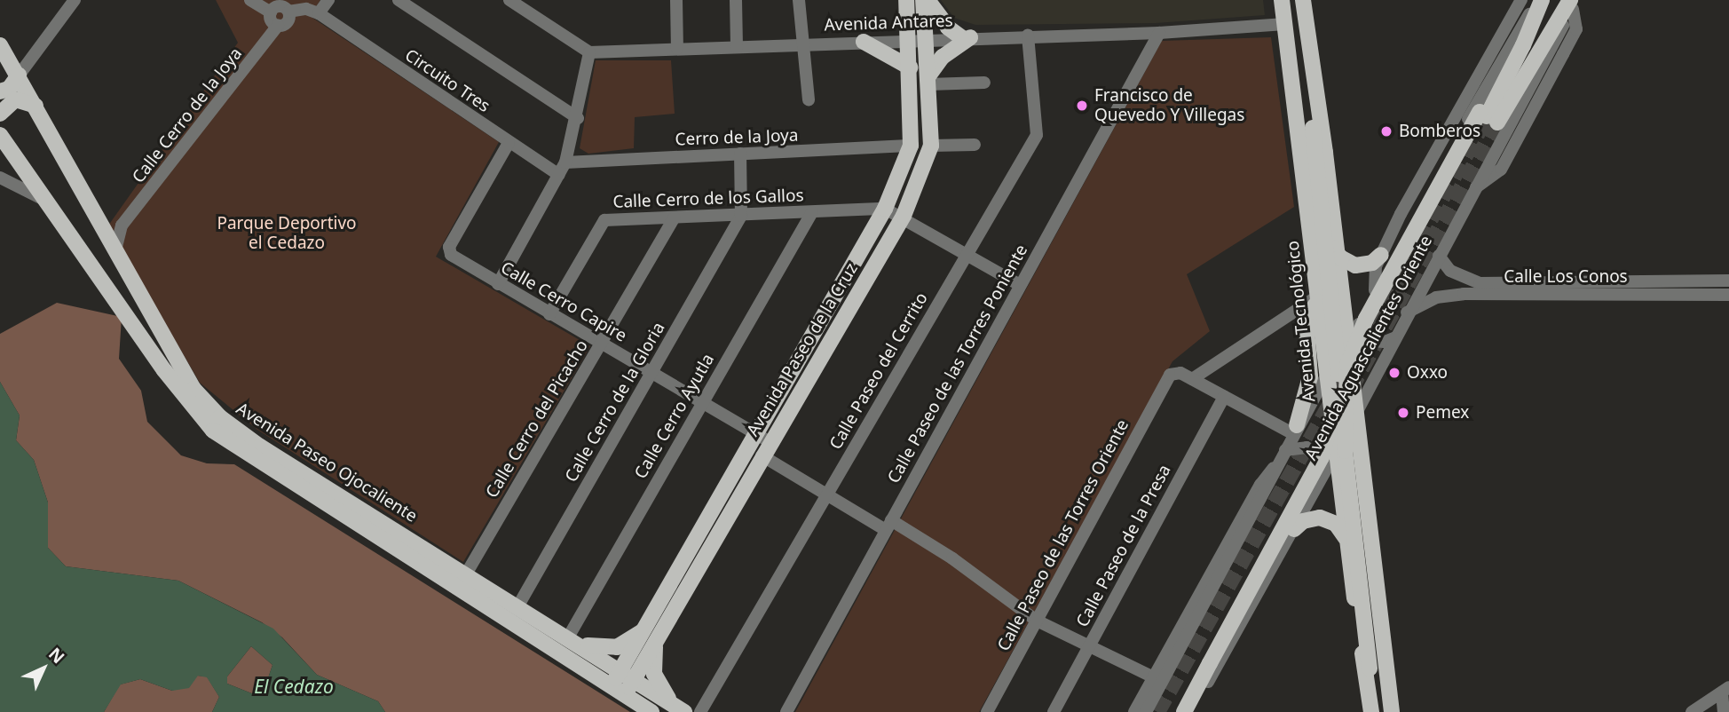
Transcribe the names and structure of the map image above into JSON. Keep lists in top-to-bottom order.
{
  "streets": {
    "main road": ["Avenida Tecnológico", "Avenida Paseo de la Cruz", "Avenida Paseo Ojocaliente"],
    "street": [
      "Avenida Antares",
      "Circuito Tres",
      "Calle Cerro de la Joya",
      "Cerro de la Joya",
      "Calle Cerro de los Gallos",
      "Calle Los Conos",
      "Calle Cerro Capire",
      "Avenida Aguascalientes Oriente",
      "Calle Paseo de las Torres Poniente",
      "Calle Paseo del Cerrito",
      "Calle Cerro de la Gloria",
      "Calle Cerro Ayutla",
      "Calle Cerro del Picacho",
      "Calle Paseo de las Torres Oriente",
      "Calle Paseo de la Presa"
    ]
  },
  "crossings": [
    ["Avenida Antares", "Avenida Tecnológico"],
    ["Avenida Antares", "Avenida Paseo de la Cruz"],
    ["Avenida Antares", "Calle Paseo de las Torres Poniente"],
    ["Avenida Antares", "Calle Paseo del Cerrito"],
    ["Circuito Tres", "Calle Cerro Capire"],
    ["Cerro de la Joya", "Avenida Paseo de la Cruz"],
    ["Calle Cerro de los Gallos", "Calle Cerro Capire"],
    ["Calle Cerro de los Gallos", "Avenida Paseo de la Cruz"],
    ["Calle Cerro de los Gallos", "Calle Cerro de la Gloria"],
    ["Calle Cerro de los Gallos", "Calle Cerro Ayutla"],
    ["Calle Cerro de los Gallos", "Calle Cerro del Picacho"],
    ["Calle Los Conos", "Avenida Aguascalientes Oriente"],
    ["Calle Cerro Capire", "Avenida Aguascalientes Oriente"],
    ["Calle Cerro Capire", "Avenida Paseo de la Cruz"],
    ["Calle Cerro Capire", "Calle Paseo de las Torres Poniente"],
    ["Calle Cerro Capire", "Calle Paseo del Cerrito"],
    ["Calle Cerro Capire", "Calle Cerro de la Gloria"],
    ["Calle Cerro Capire", "Calle Cerro Ayutla"],
    ["Calle Cerro Capire", "Calle Cerro del Picacho"],
    ["Calle Cerro Capire", "Calle Paseo de las Torres Oriente"],
    ["Calle Cerro Capire", "Calle Paseo de la Presa"],
    ["Avenida Tecnológico", "Avenida Aguascalientes Oriente"],
    ["Avenida Paseo de la Cruz", "Avenida Paseo Ojocaliente"],
    ["Calle Cerro de la Gloria", "Avenida Paseo Ojocaliente"],
    ["Calle Cerro Ayutla", "Avenida Paseo Ojocaliente"],
    ["Calle Cerro del Picacho", "Avenida Paseo Ojocaliente"]
  ],
  "water": ["El Cedazo"],
  "parks": ["Parque Deportivo el Cedazo"],
  "places": [
    "Francisco de Quevedo Y Villegas",
    "Bomberos",
    "Oxxo",
    "Pemex"
  ],
  "north": "top right"
}
